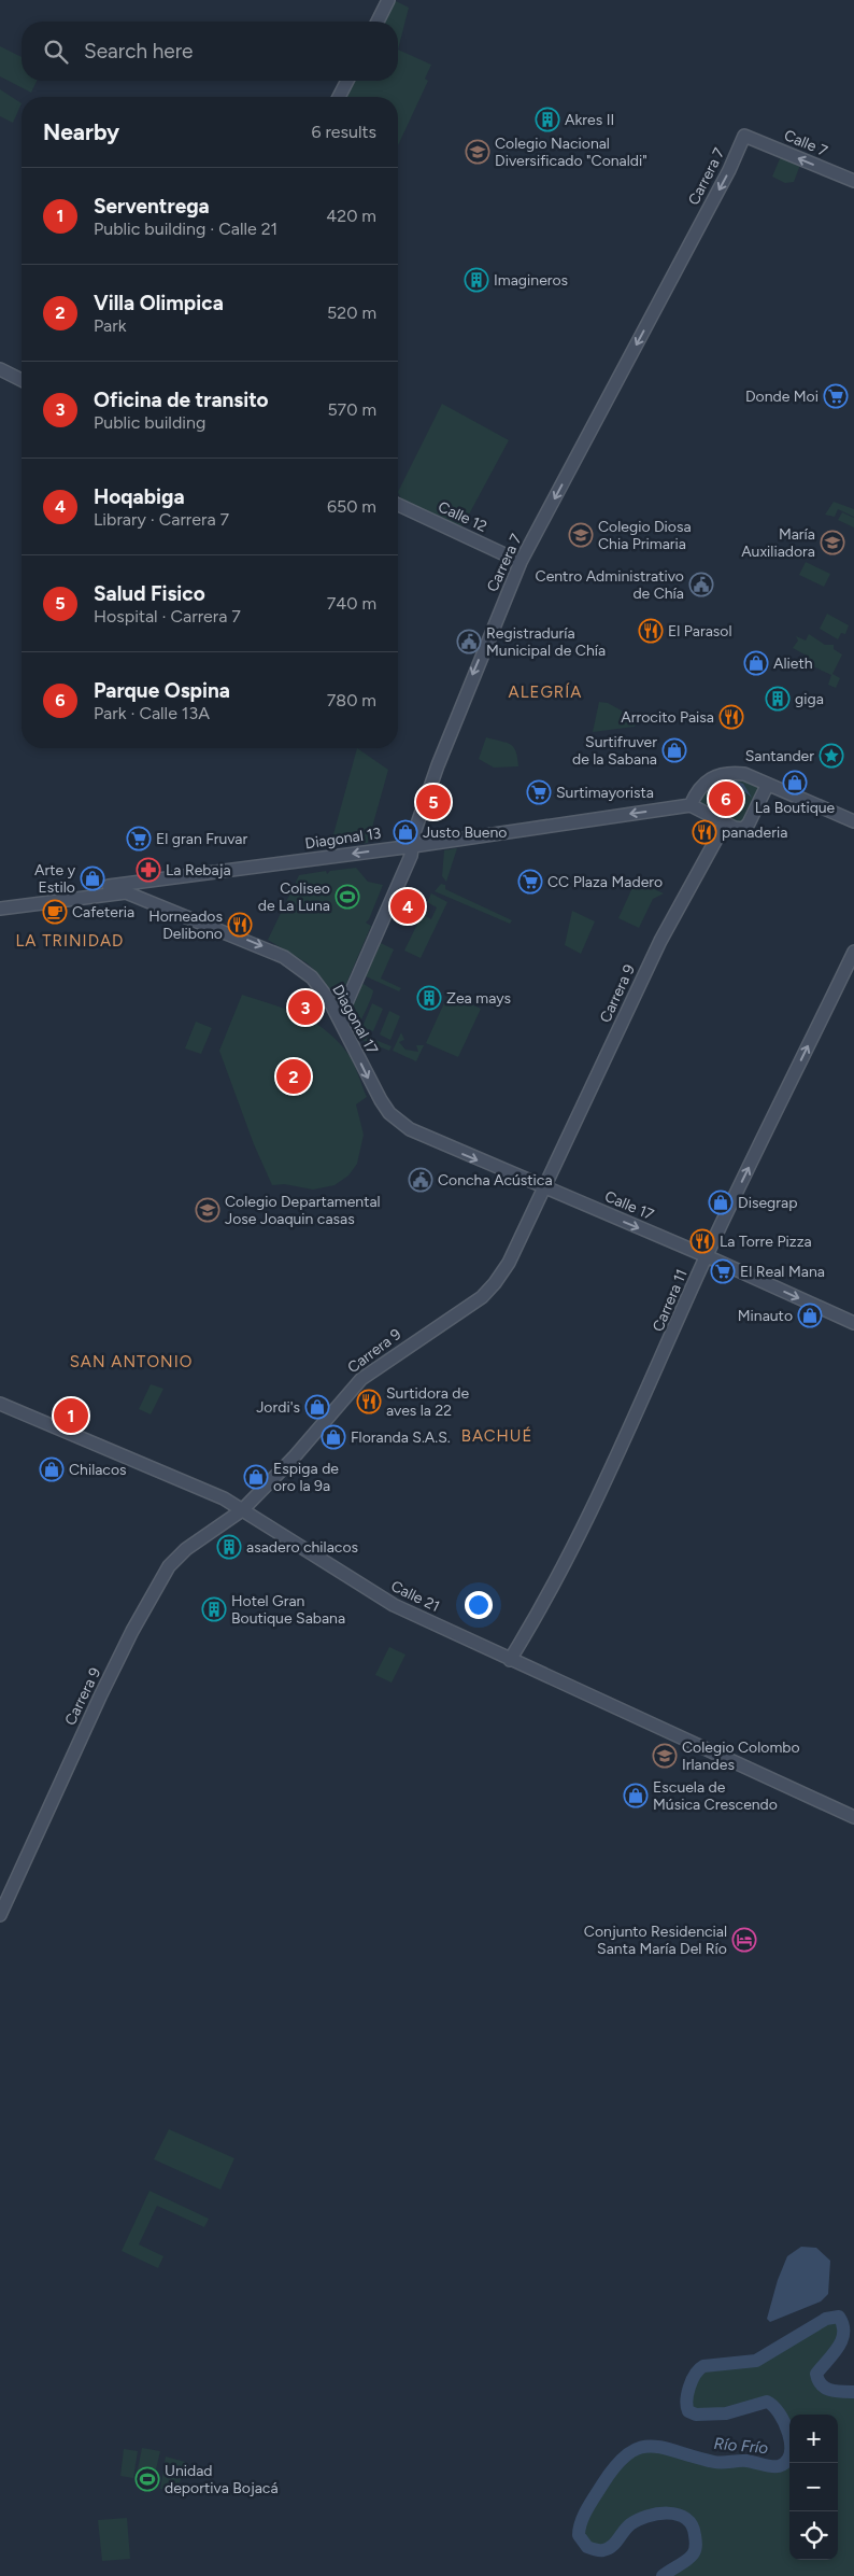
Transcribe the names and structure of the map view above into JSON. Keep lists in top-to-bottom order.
{
  "streets": {
    "main road": [
      "Calle 7",
      "Carrera 7",
      "Calle 12",
      "Diagonal 13",
      "Carrera 9",
      "Diagonal 17",
      "Calle 17",
      "Carrera 11",
      "Calle 21"
    ]
  },
  "crossings": [
    ["Calle 7", "Carrera 7"],
    ["Carrera 7", "Calle 12"],
    ["Carrera 7", "Diagonal 13"],
    ["Carrera 7", "Diagonal 17"],
    ["Carrera 9", "Calle 17"],
    ["Carrera 9", "Calle 21"],
    ["Diagonal 17", "Calle 17"],
    ["Calle 17", "Carrera 11"],
    ["Carrera 11", "Calle 21"]
  ],
  "one_way": [
    "Calle 7",
    "Carrera 7",
    "Diagonal 13",
    "Diagonal 17",
    "Calle 17",
    "Carrera 11"
  ],
  "districts": [
    "ALEGRÍA",
    "LA TRINIDAD",
    "SAN ANTONIO",
    "BACHUÉ"
  ],
  "water": ["Río Frío"],
  "places": {
    "building": [
      "Akres II",
      "Imagineros",
      "giga",
      "Zea mays",
      "asadero chilacos",
      "Hotel Gran Boutique Sabana"
    ],
    "school or university": [
      "Colegio Nacional Diversificado \"Conaldi\"",
      "Colegio Diosa Chia Primaria",
      "María Auxiliadora",
      "Colegio Departamental Jose Joaquin casas",
      "Colegio Colombo Irlandes"
    ],
    "supermarket": [
      "Donde Moi",
      "Surtimayorista",
      "El gran Fruvar",
      "CC Plaza Madero",
      "El Real Mana"
    ],
    "public building": ["Centro Administrativo de Chía", "Registraduría Municipal de Chía", "Concha Acústica"],
    "restaurant": [
      "El Parasol",
      "Arrocito Paisa",
      "panaderia",
      "Horneados Delibono",
      "La Torre Pizza",
      "Surtidora de aves la 22"
    ],
    "shop": [
      "Alieth",
      "Surtifruver de la Sabana",
      "La Boutique",
      "Justo Bueno",
      "Arte y Estilo",
      "Disegrap",
      "Minauto",
      "Jordi's",
      "Floranda S.A.S.",
      "Chilacos",
      "Espiga de oro la 9a",
      "Escuela de Música Crescendo"
    ],
    "place": ["Santander"],
    "pharmacy": ["La Rebaja"],
    "sports": ["Coliseo de La Luna", "Unidad deportiva Bojacá"],
    "cafe": ["Cafeteria"],
    "hotel": ["Conjunto Residencial Santa María Del Río"]
  },
  "page": {
    "search": "Search here",
    "heading": ["Nearby", "6 results"],
    "list": [
      {
        "mark": "1",
        "name": "Serventrega",
        "note": "Public building · Calle 21",
        "value": "420 m"
      },
      {
        "mark": "2",
        "name": "Villa Olimpica",
        "note": "Park",
        "value": "520 m"
      },
      {
        "mark": "3",
        "name": "Oficina de transito",
        "note": "Public building",
        "value": "570 m"
      },
      {
        "mark": "4",
        "name": "Hoqabiga",
        "note": "Library · Carrera 7",
        "value": "650 m"
      },
      {
        "mark": "5",
        "name": "Salud Fisico",
        "note": "Hospital · Carrera 7",
        "value": "740 m"
      },
      {
        "mark": "6",
        "name": "Parque Ospina",
        "note": "Park · Calle 13A",
        "value": "780 m"
      }
    ],
    "pins": [
      "6",
      "5",
      "4",
      "3",
      "2",
      "1"
    ],
    "map_buttons": ["+", "−"]
  }
}
